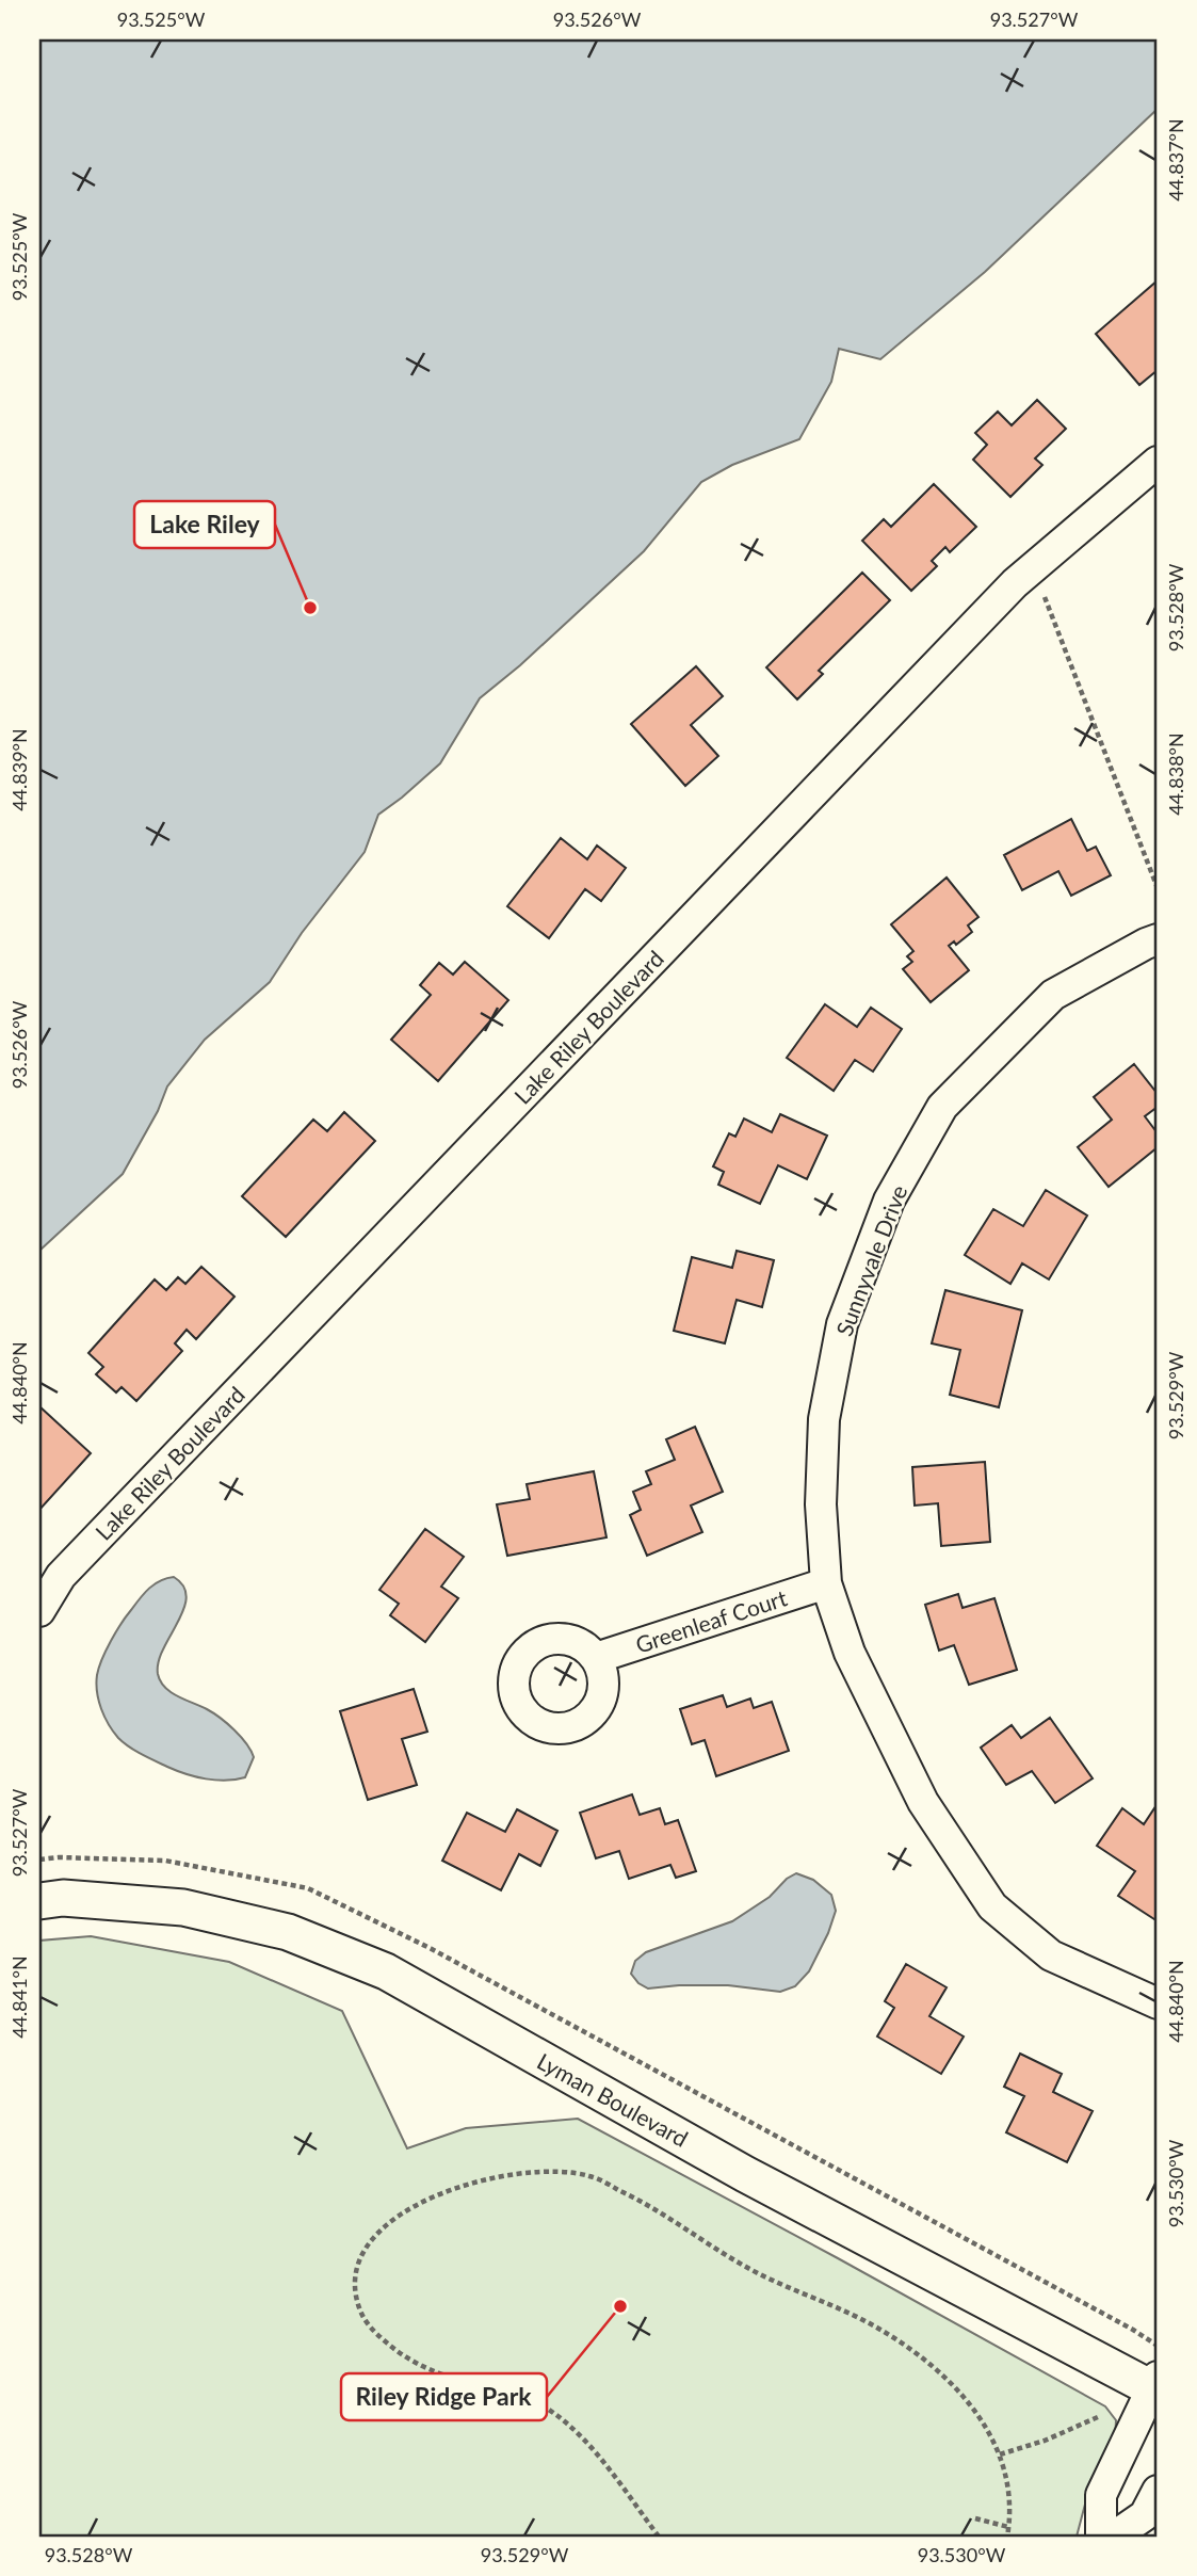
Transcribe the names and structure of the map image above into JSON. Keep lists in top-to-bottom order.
{
  "streets": {
    "street": [
      "Lake Riley Boulevard",
      "Sunnyvale Drive",
      "Greenleaf Court",
      "Lyman Boulevard"
    ]
  },
  "crossings": [
    ["Sunnyvale Drive", "Greenleaf Court"]
  ],
  "places": ["Lake Riley", "Riley Ridge Park"],
  "coordinates": [
    "93.525°W",
    "93.526°W",
    "93.527°W",
    "44.837°N",
    "93.528°W",
    "44.839°N",
    "44.838°N",
    "44.840°N",
    "93.529°W",
    "44.841°N",
    "93.530°W"
  ]
}
